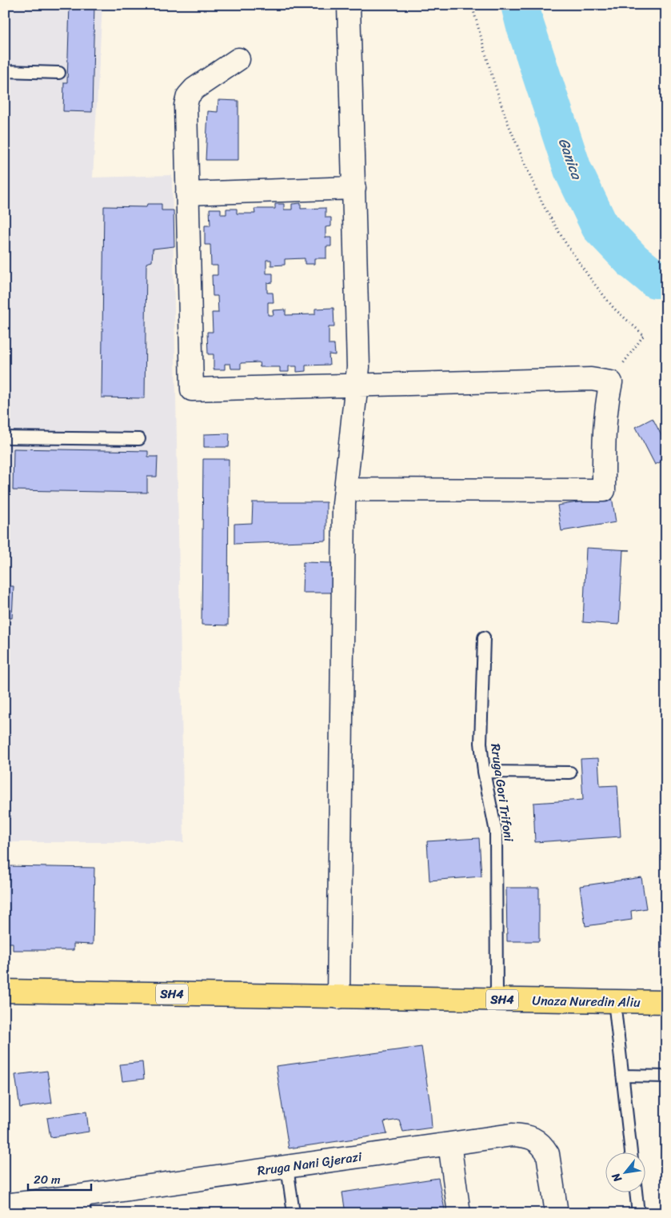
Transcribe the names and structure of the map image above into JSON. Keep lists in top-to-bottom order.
{
  "streets": {
    "main road": ["SH4", "Unaza Nuredin Aliu"],
    "street": ["Rruga Nani Gjerazi"],
    "lane": ["Rruga Gori Trifoni"]
  },
  "crossings": [
    ["Rruga Gori Trifoni", "Unaza Nuredin Aliu"],
    ["SH4", "Unaza Nuredin Aliu"]
  ],
  "water": ["Ganica"],
  "scale_bar": "20 m",
  "north": "bottom left"
}
